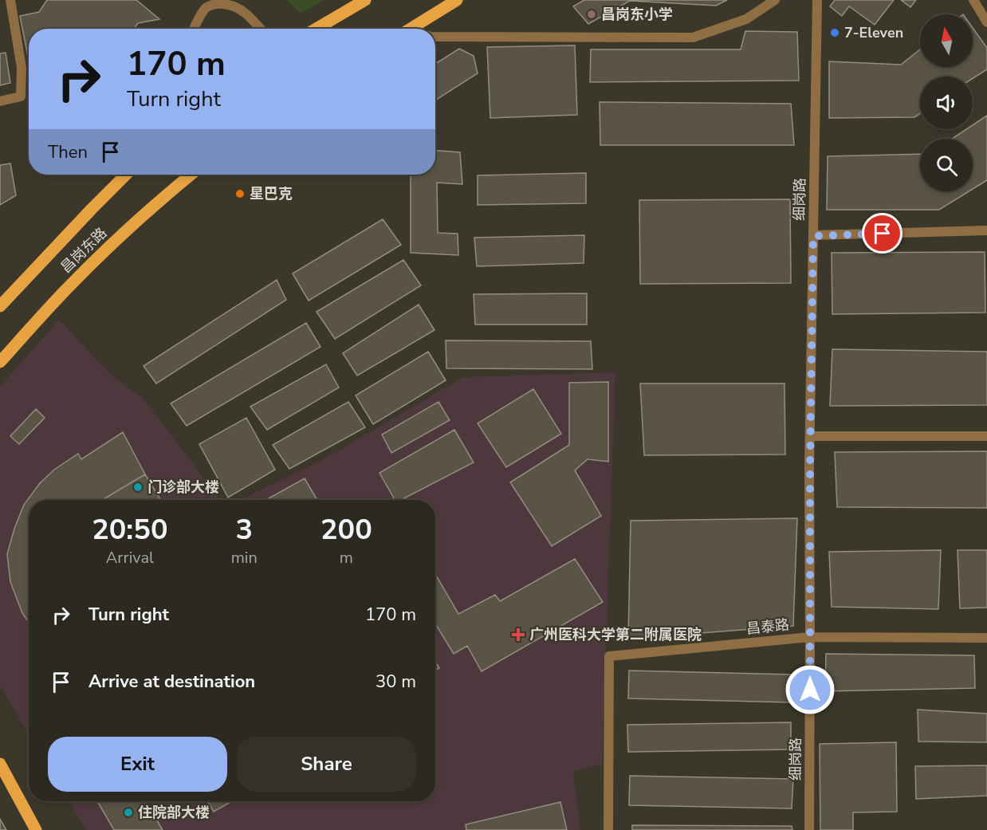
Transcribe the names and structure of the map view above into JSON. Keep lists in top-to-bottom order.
{
  "streets": {
    "main road": ["昌岗东路"],
    "street": ["细岗路", "昌泰路"]
  },
  "crossings": [
    ["细岗路", "昌泰路"]
  ],
  "places": {
    "other": [
      "昌岗东小学",
      "7-Eleven",
      "星巴克",
      "门诊部大楼",
      "住院部大楼"
    ],
    "health": ["广州医科大学第二附属医院"]
  },
  "north": "top",
  "page": {
    "turn": ["170 m", "Turn right"],
    "then": "Then",
    "eta": [
      "20:50",
      "Arrival",
      "3",
      "min",
      "200",
      "m"
    ],
    "list": [
      {
        "name": "Turn right",
        "value": "170 m"
      },
      {
        "name": "Arrive at destination",
        "value": "30 m"
      }
    ],
    "buttons": ["Exit", "Share"]
  }
}
